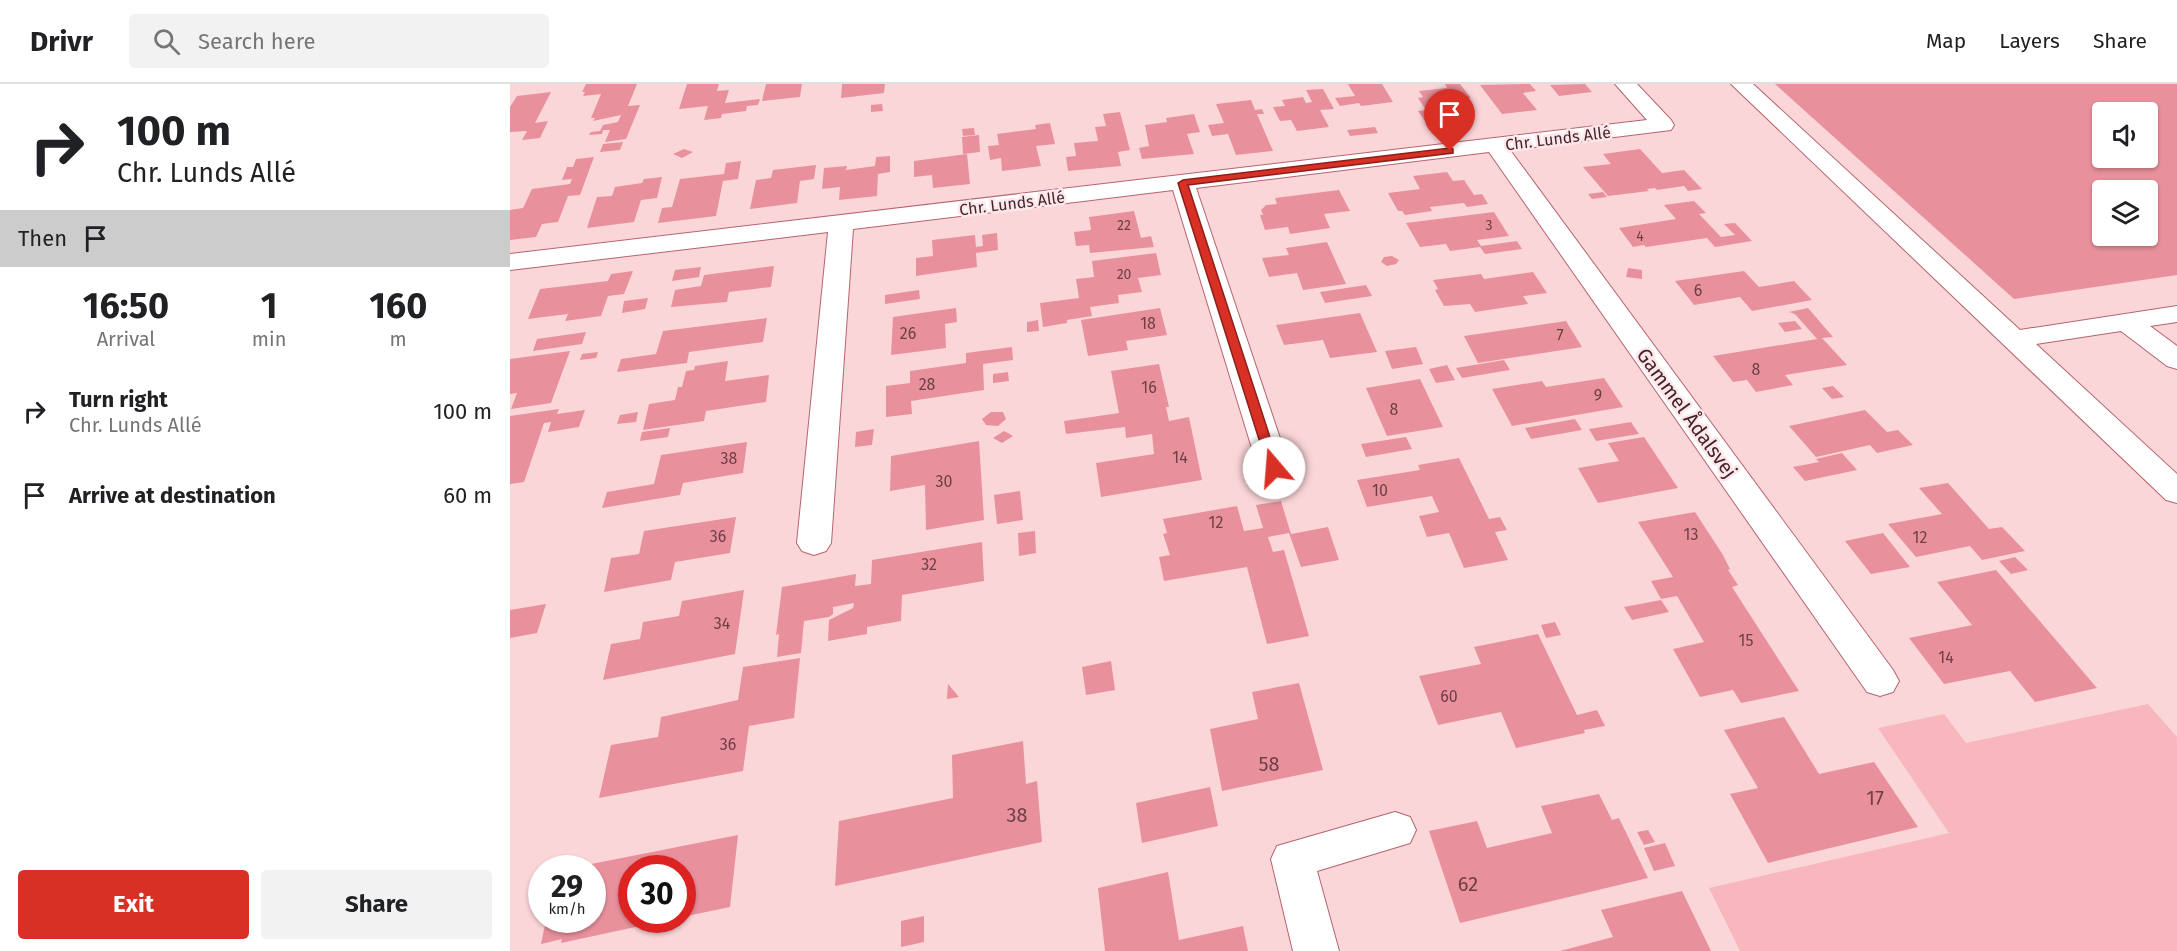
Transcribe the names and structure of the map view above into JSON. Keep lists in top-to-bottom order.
{
  "streets": {
    "street": ["Chr. Lunds Allé", "Gammel Ådalsvej"]
  },
  "crossings": [
    ["Chr. Lunds Allé", "Gammel Ådalsvej"]
  ],
  "house_numbers": [
    "22",
    "3",
    "4",
    "20",
    "6",
    "18",
    "26",
    "7",
    "8",
    "28",
    "16",
    "9",
    "8",
    "14",
    "38",
    "30",
    "10",
    "12",
    "13",
    "36",
    "12",
    "32",
    "34",
    "15",
    "14",
    "60",
    "36",
    "58",
    "17",
    "38",
    "62"
  ],
  "page": {
    "header": "Drivr",
    "search": "Search here",
    "nav": ["Map", "Layers", "Share"],
    "turn": ["100 m", "Chr. Lunds Allé"],
    "then": "Then",
    "eta": [
      "16:50",
      "Arrival",
      "1",
      "min",
      "160",
      "m"
    ],
    "list": [
      {
        "name": "Turn right",
        "note": "Chr. Lunds Allé",
        "value": "100 m"
      },
      {
        "name": "Arrive at destination",
        "value": "60 m"
      }
    ],
    "speed": "29 km/h",
    "limit": "30",
    "buttons": ["Exit", "Share"]
  }
}
